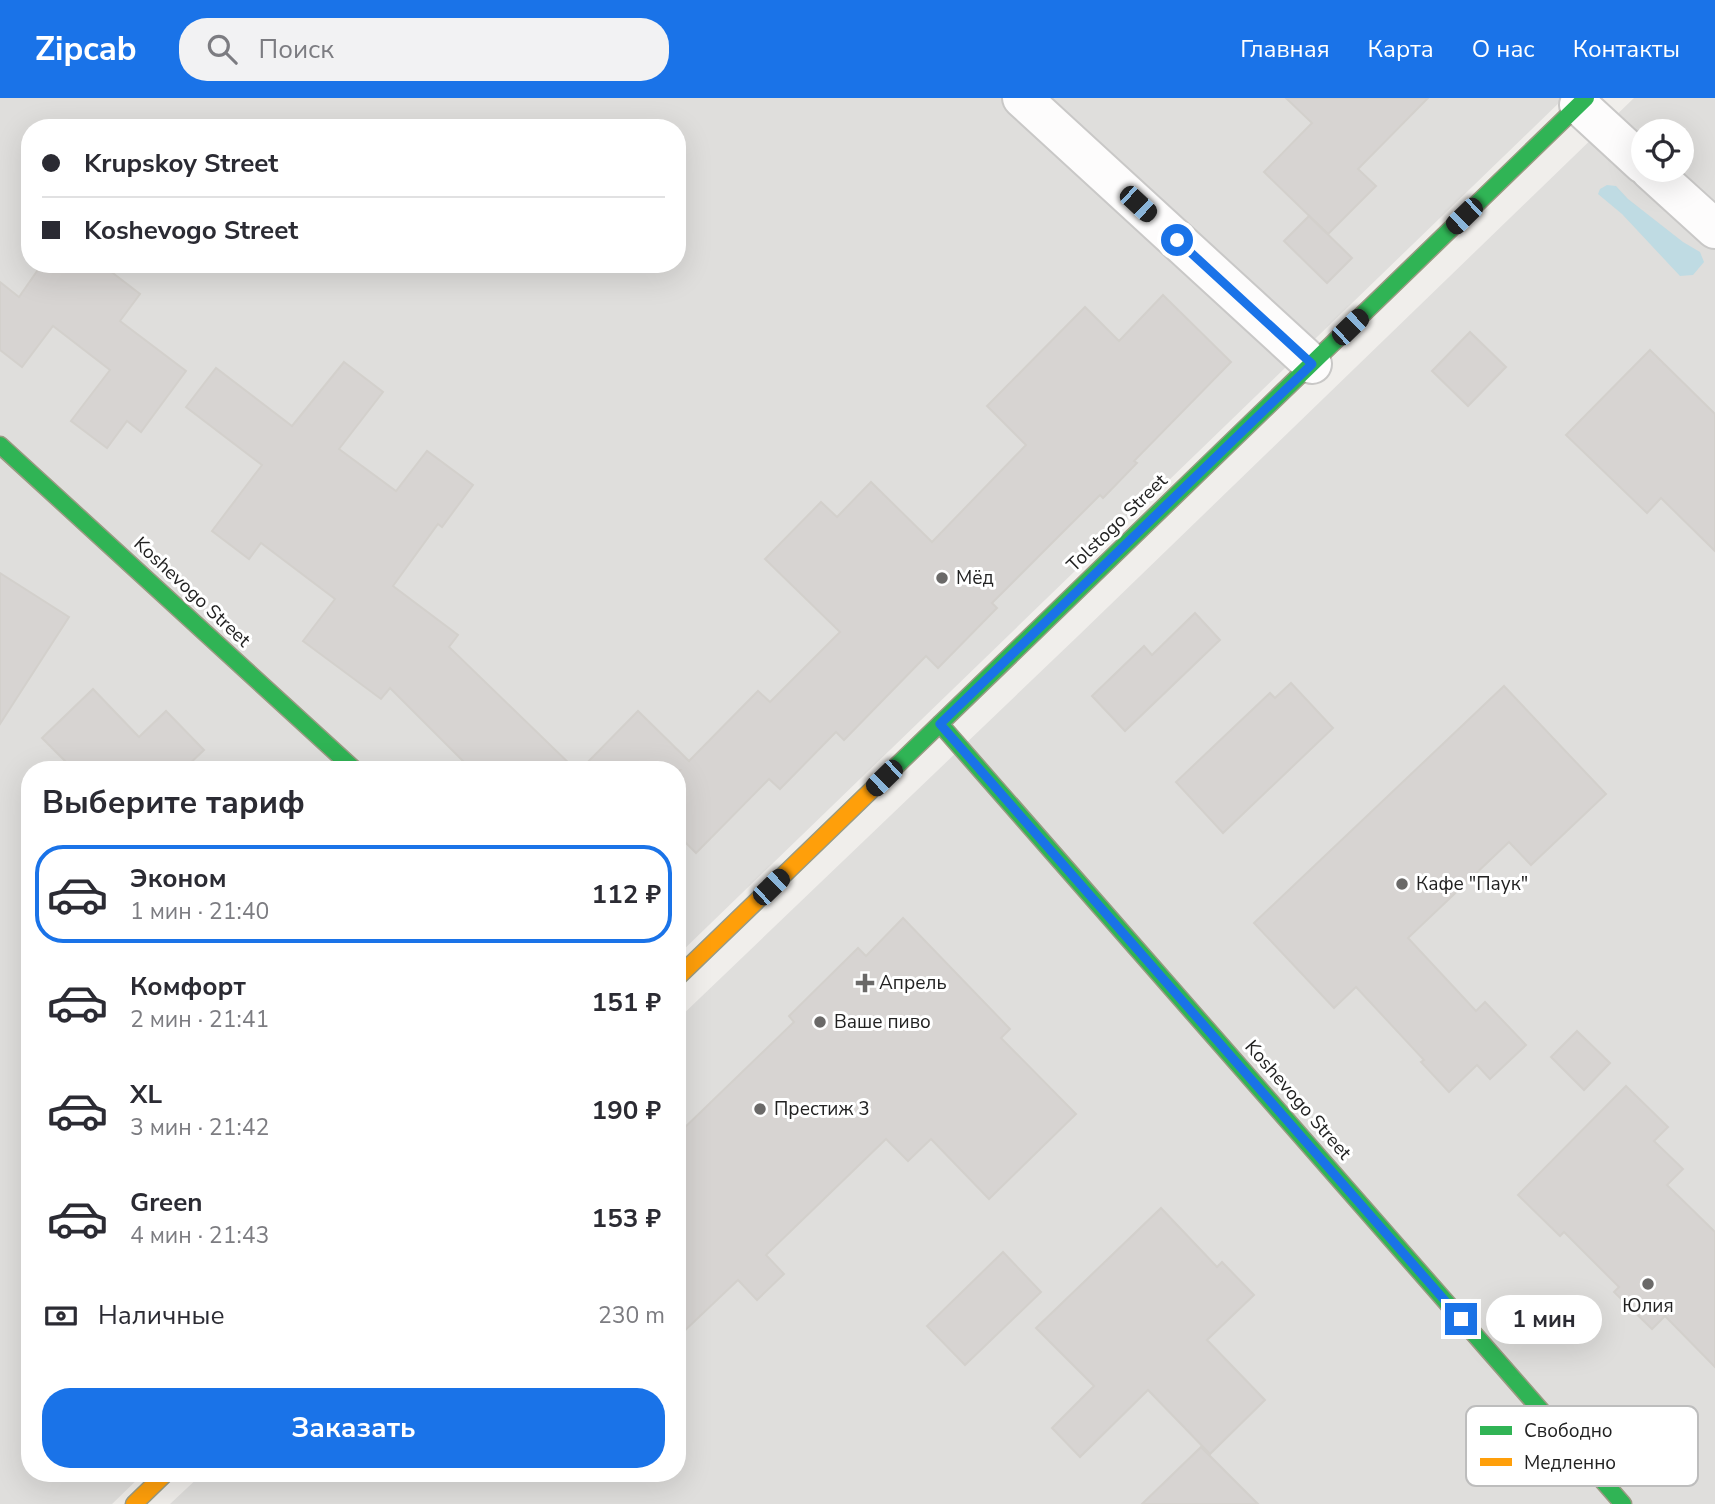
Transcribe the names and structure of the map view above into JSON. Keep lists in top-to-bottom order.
{
  "streets": {
    "street": ["Tolstogo Street", "Koshevogo Street"]
  },
  "crossings": [
    ["Tolstogo Street", "Koshevogo Street"]
  ],
  "places": {
    "other": [
      "Мёд",
      "Кафе \"Паук\"",
      "Ваше пиво",
      "Престиж 3",
      "Юлия"
    ],
    "health": ["Апрель"]
  },
  "legend": ["Свободно", "Медленно"],
  "page": {
    "header": "Zipcab",
    "search": "Поиск",
    "nav": [
      "Главная",
      "Карта",
      "О нас",
      "Контакты"
    ],
    "banner": ["Krupskoy Street", "Koshevogo Street"],
    "heading": "Выберите тариф",
    "list": [
      {
        "name": "Эконом",
        "note": "1 мин · 21:40",
        "value": "112 ₽"
      },
      {
        "name": "Комфорт",
        "note": "2 мин · 21:41",
        "value": "151 ₽"
      },
      {
        "name": "XL",
        "note": "3 мин · 21:42",
        "value": "190 ₽"
      },
      {
        "name": "Green",
        "note": "4 мин · 21:43",
        "value": "153 ₽"
      }
    ],
    "pay": ["Наличные", "230 m"],
    "bubble": "1 мин",
    "buttons": "Заказать"
  }
}
